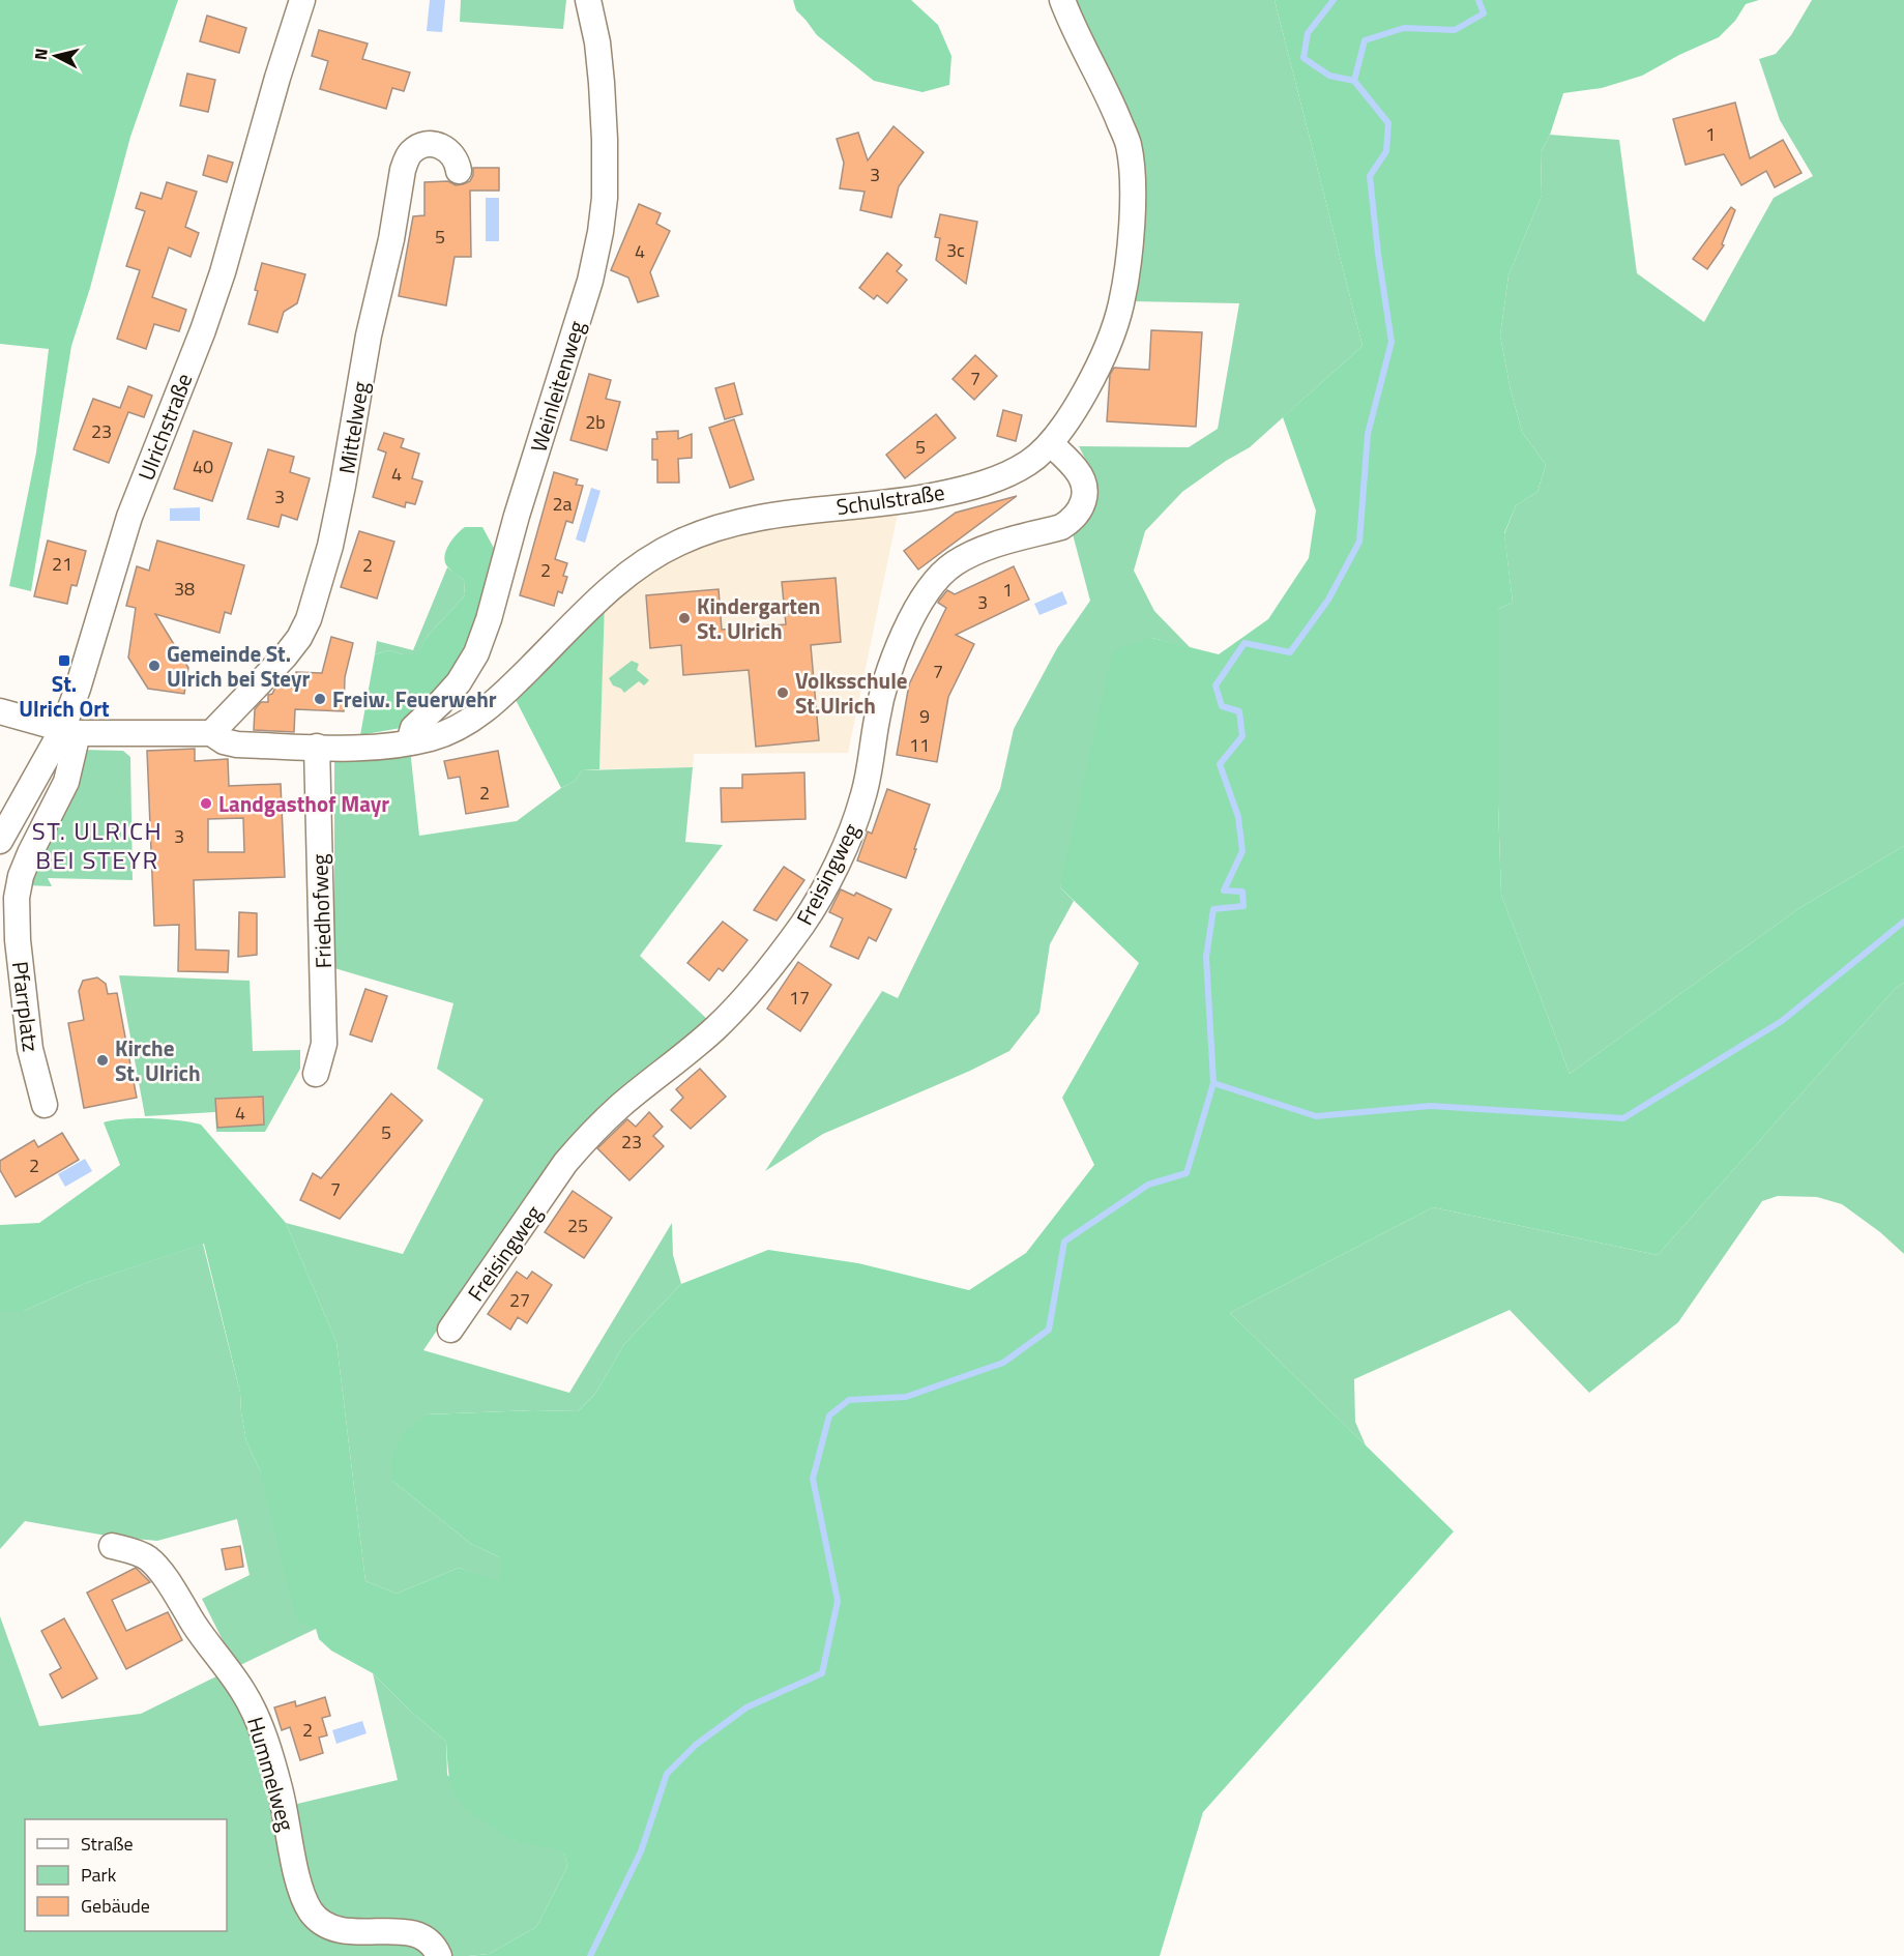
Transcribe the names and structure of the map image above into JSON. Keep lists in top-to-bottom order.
{
  "streets": {
    "street": [
      "Weinleitenweg",
      "Ulrichstraße",
      "Mittelweg",
      "Schulstraße",
      "Freisingweg",
      "Friedhofweg",
      "Pfarrplatz",
      "Hummelweg"
    ]
  },
  "crossings": [
    ["Weinleitenweg", "Schulstraße"],
    ["Ulrichstraße", "Pfarrplatz"],
    ["Schulstraße", "Freisingweg"],
    ["Schulstraße", "Friedhofweg"]
  ],
  "districts": ["ST. ULRICH BEI STEYR"],
  "places": {
    "other": [
      "Kindergarten St. Ulrich",
      "Gemeinde St. Ulrich bei Steyr",
      "Volksschule St.Ulrich",
      "Freiw. Feuerwehr",
      "Landgasthof Mayr",
      "Kirche St. Ulrich"
    ],
    "transit": ["St. Ulrich Ort"]
  },
  "house_numbers": [
    "1",
    "3",
    "5",
    "3c",
    "4",
    "7",
    "2b",
    "23",
    "5",
    "40",
    "4",
    "3",
    "2a",
    "21",
    "2",
    "2",
    "38",
    "1",
    "3",
    "7",
    "9",
    "11",
    "2",
    "3",
    "17",
    "4",
    "5",
    "23",
    "2",
    "7",
    "25",
    "27",
    "2"
  ],
  "legend": ["Straße", "Park", "Gebäude"],
  "north": "left"
}
